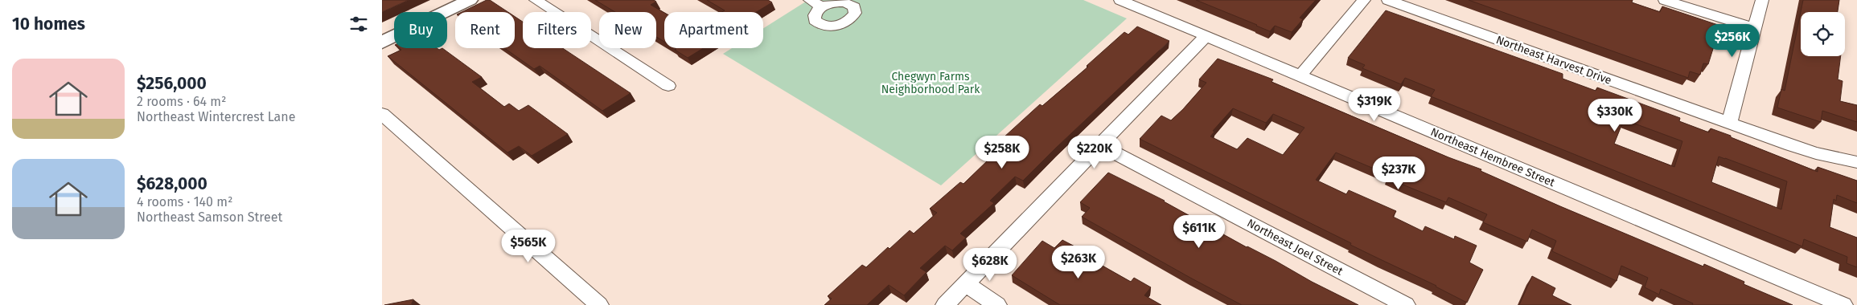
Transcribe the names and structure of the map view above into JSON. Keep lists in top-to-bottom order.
{
  "streets": {
    "street": ["Northeast Harvest Drive", "Northeast Hembree Street", "Northeast Joel Street"]
  },
  "parks": ["Chegwyn Farms Neighborhood Park"],
  "page": {
    "heading": "10 homes",
    "chip": [
      "Buy",
      "Rent",
      "Filters",
      "New",
      "Apartment"
    ],
    "price": [
      "$256K",
      "$319K",
      "$330K",
      "$258K",
      "$220K",
      "$237K",
      "$611K",
      "$565K",
      "$263K",
      "$628K"
    ],
    "list": [
      {
        "name": "$256,000",
        "note": "2 rooms · 64 m² · Northeast Wintercrest Lane"
      },
      {
        "name": "$628,000",
        "note": "4 rooms · 140 m² · Northeast Samson Street"
      }
    ]
  }
}
